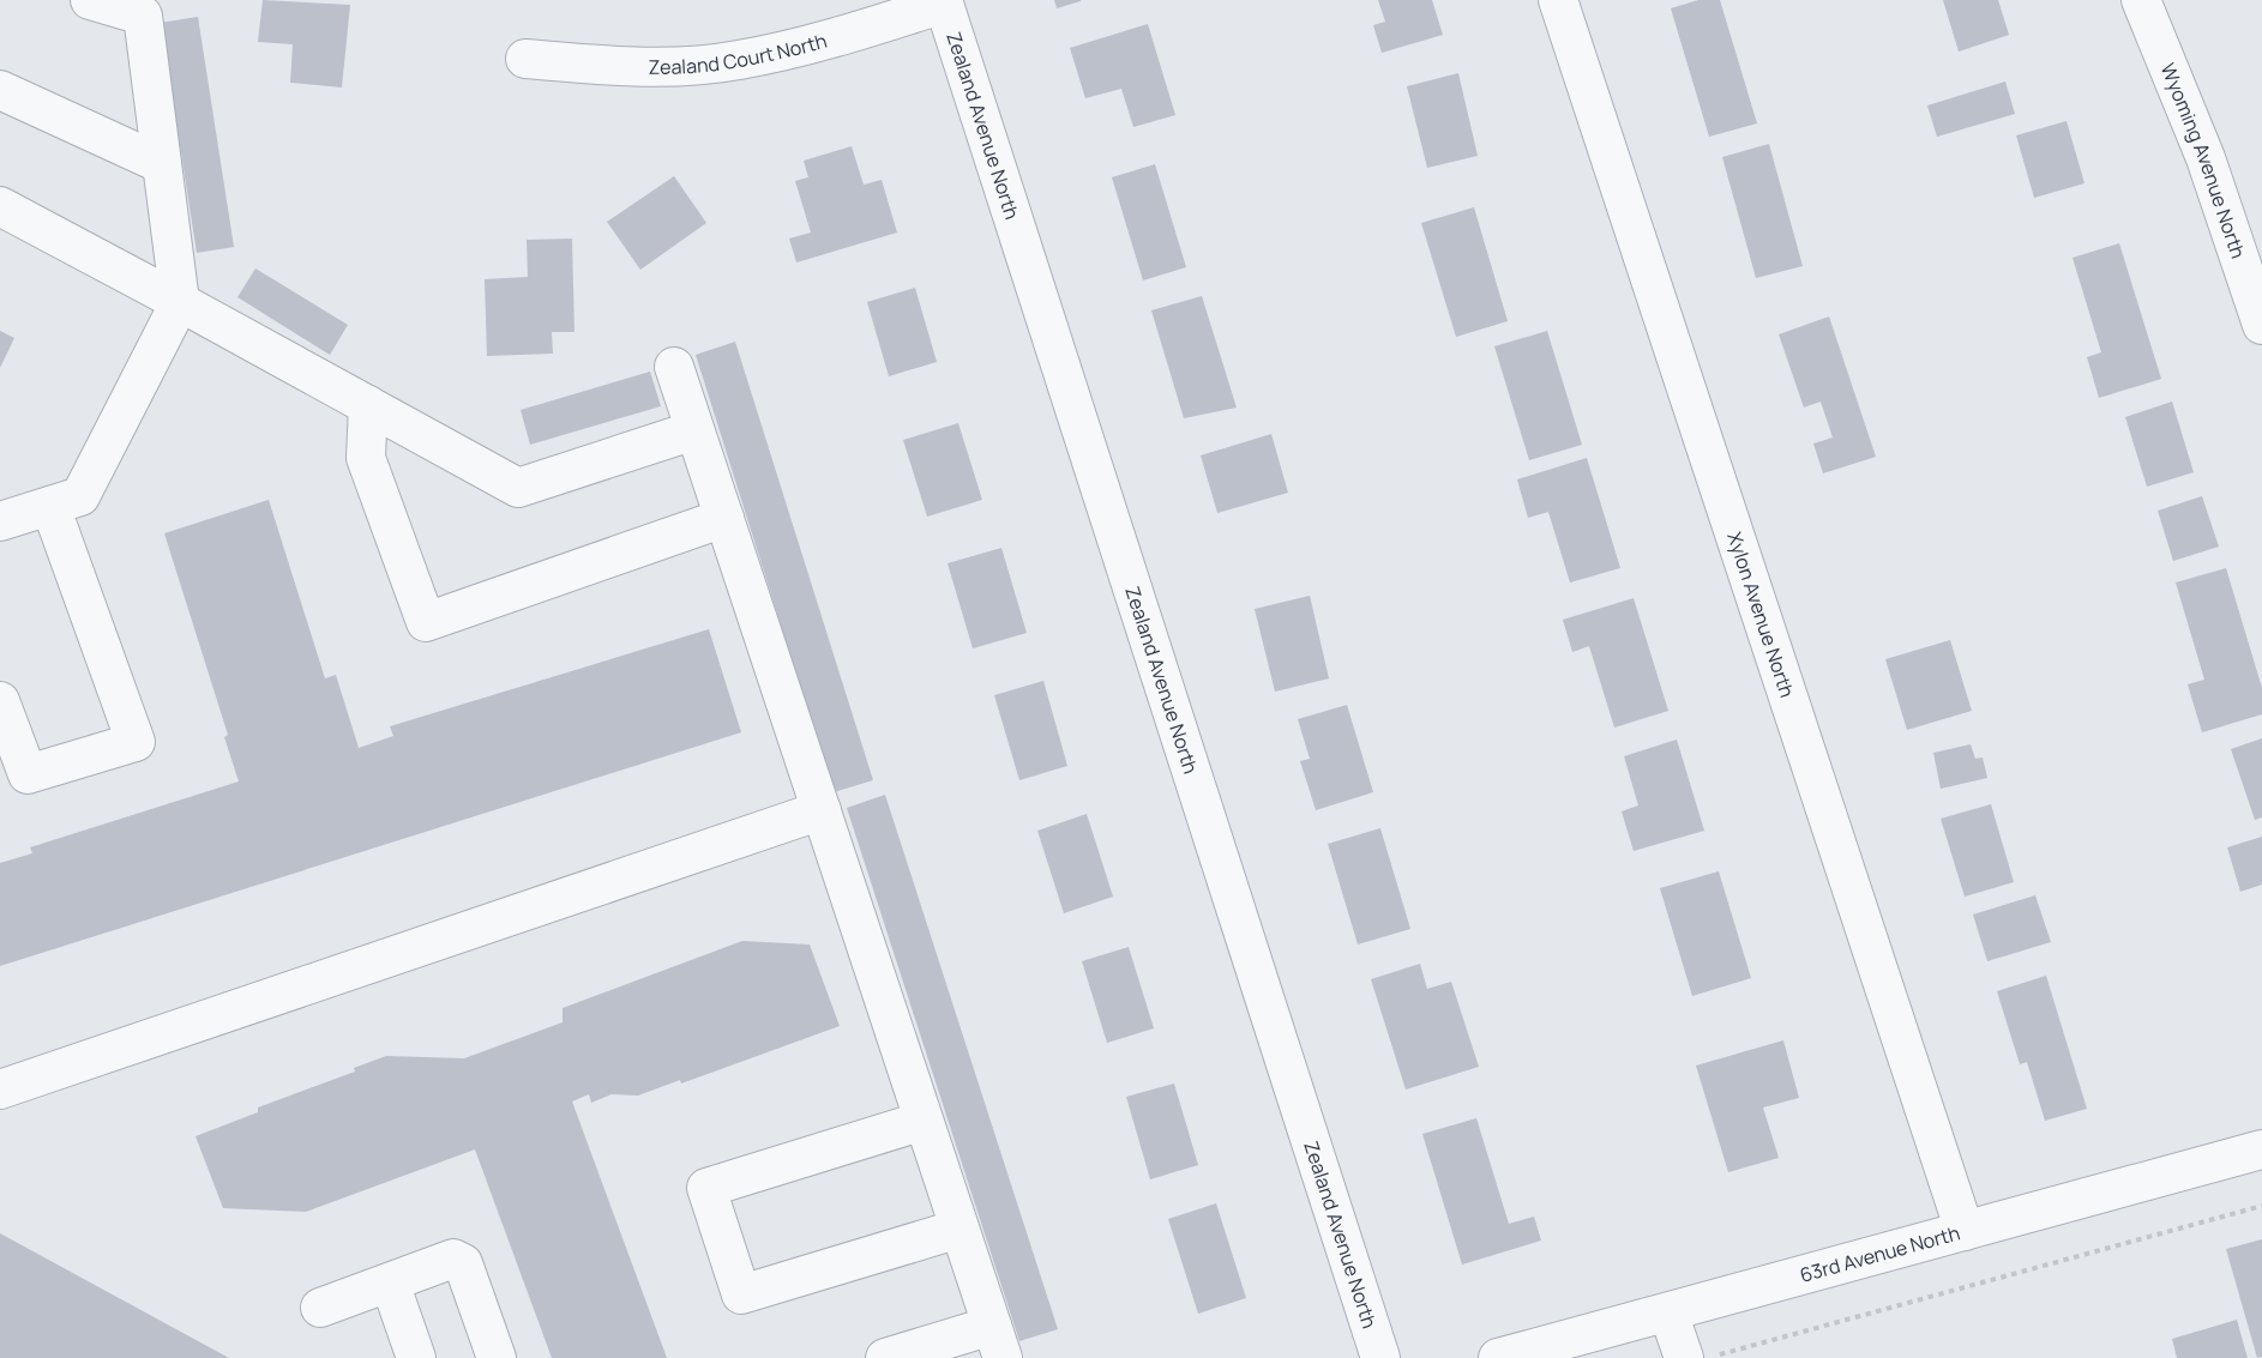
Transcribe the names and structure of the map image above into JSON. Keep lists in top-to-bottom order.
{
  "streets": {
    "street": [
      "Zealand Court North",
      "Zealand Avenue North",
      "Wyoming Avenue North",
      "Xylon Avenue North",
      "63rd Avenue North"
    ]
  },
  "crossings": [
    ["Zealand Court North", "Zealand Avenue North"],
    ["Xylon Avenue North", "63rd Avenue North"]
  ]
}
